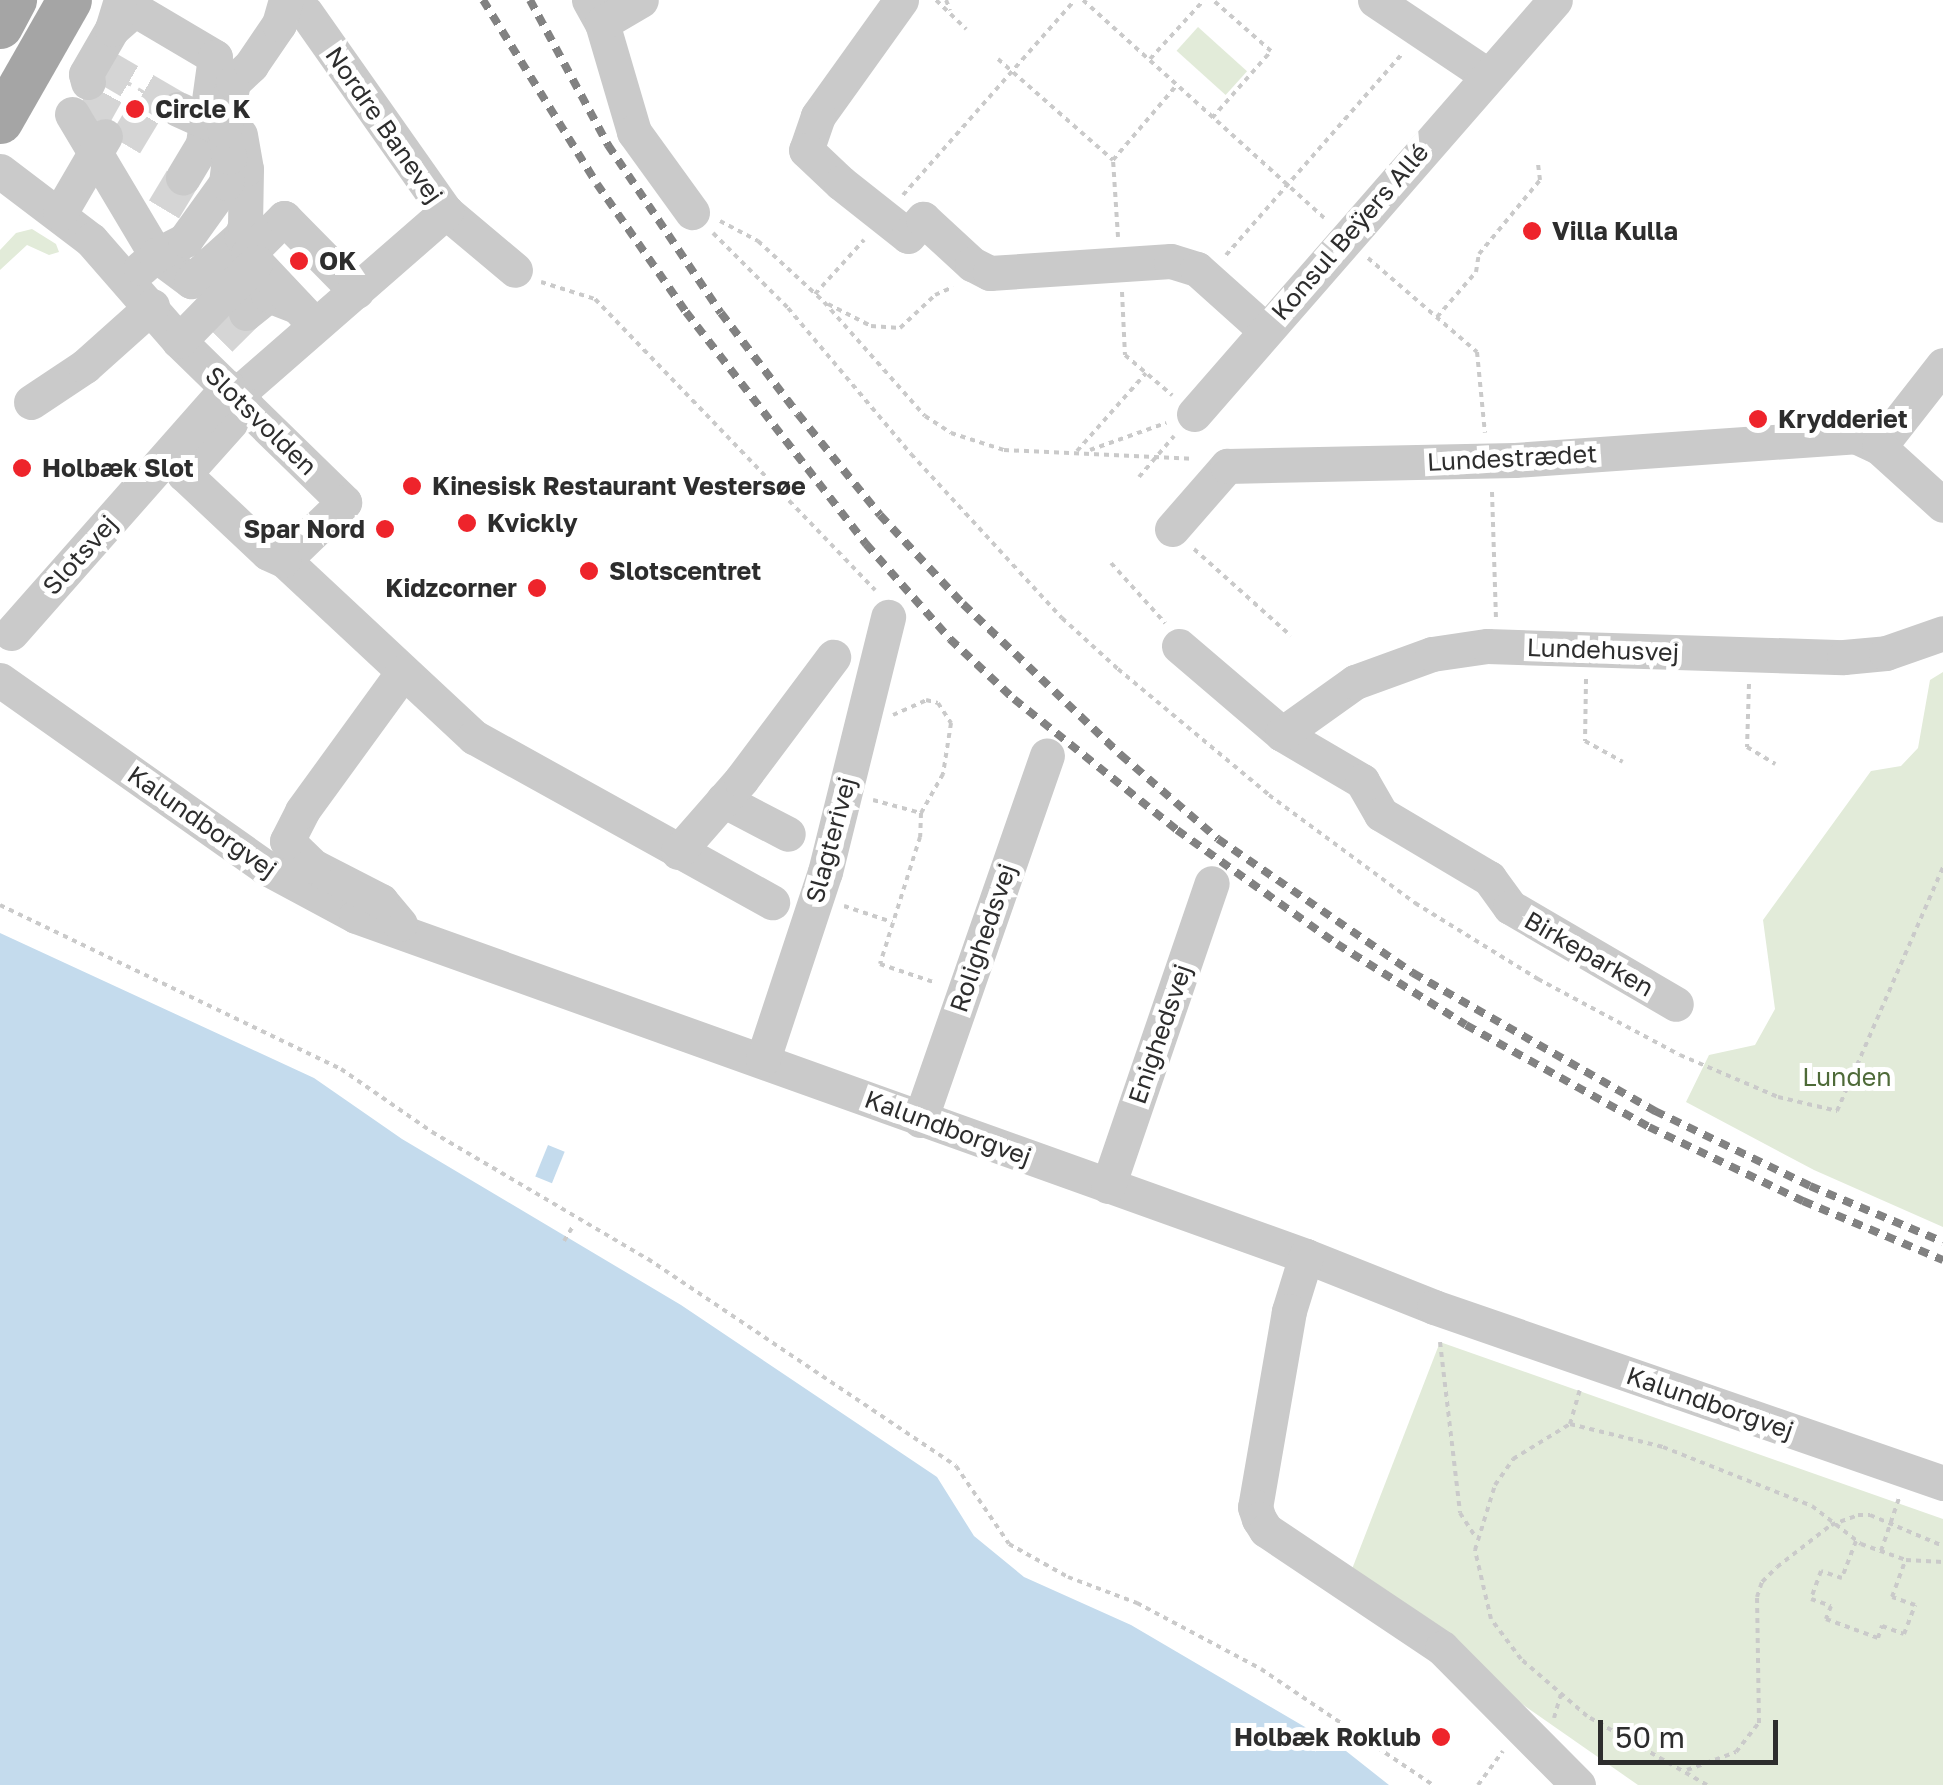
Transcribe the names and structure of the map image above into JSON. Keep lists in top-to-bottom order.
{
  "streets": {
    "street": [
      "Nordre Banevej",
      "Konsul Beÿers Allé",
      "Slotsvolden",
      "Lundestrædet",
      "Slotsvej",
      "Lundehusvej",
      "Kalundborgvej",
      "Slagterivej",
      "Rolighedsvej",
      "Birkeparken",
      "Enighedsvej"
    ]
  },
  "crossings": [
    ["Nordre Banevej", "Slotsvej"],
    ["Slotsvolden", "Slotsvej"],
    ["Lundehusvej", "Birkeparken"],
    ["Kalundborgvej", "Slagterivej"],
    ["Kalundborgvej", "Rolighedsvej"],
    ["Kalundborgvej", "Enighedsvej"]
  ],
  "parks": ["Lunden"],
  "places": [
    "Circle K",
    "Villa Kulla",
    "OK",
    "Krydderiet",
    "Holbæk Slot",
    "Kinesisk Restaurant Vestersøe",
    "Kvickly",
    "Spar Nord",
    "Slotscentret",
    "Kidzcorner",
    "Holbæk Roklub"
  ],
  "scale_bar": "50 m"
}
